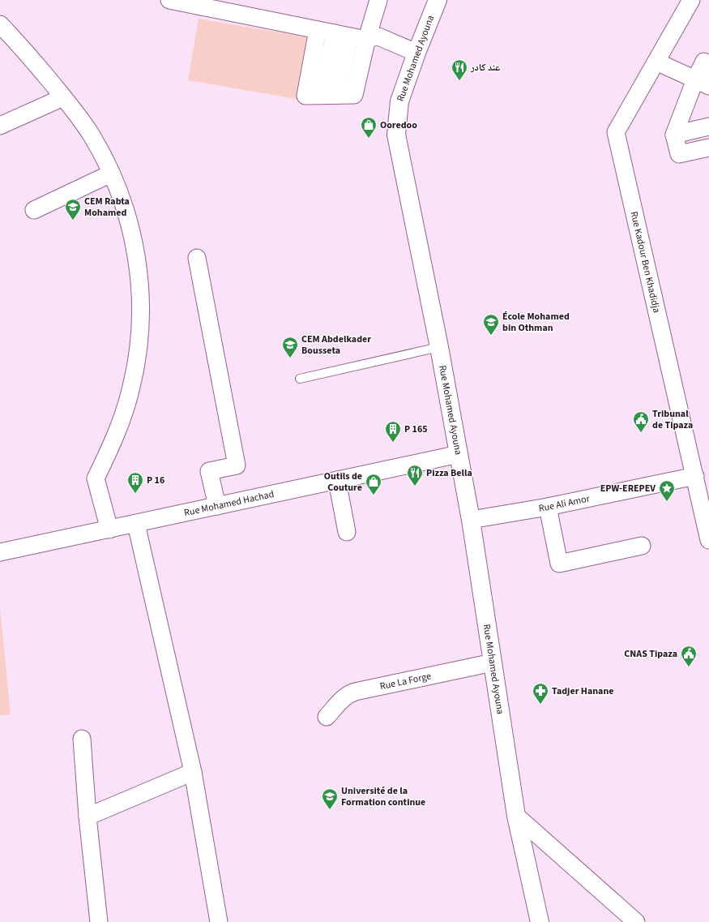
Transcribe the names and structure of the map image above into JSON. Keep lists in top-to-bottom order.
{
  "streets": {
    "main road": ["Rue Mohamed Ayouna"],
    "street": [
      "Rue Kadour Ben Khadidja",
      "Rue Ali Amor",
      "Rue Mohamed Hachad",
      "Rue La Forge"
    ]
  },
  "crossings": [
    ["Rue Mohamed Ayouna", "Rue Ali Amor"],
    ["Rue Mohamed Ayouna", "Rue Mohamed Hachad"],
    ["Rue Mohamed Ayouna", "Rue La Forge"],
    ["Rue Kadour Ben Khadidja", "Rue Ali Amor"]
  ],
  "places": {
    "restaurant": ["عند كادر", "Pizza Bella"],
    "shop": ["Ooredoo", "Outils de Couture"],
    "school or university": [
      "CEM Rabta Mohamed",
      "École Mohamed bin Othman",
      "CEM Abdelkader Bousseta",
      "Université de la Formation continue"
    ],
    "public building": ["Tribunal de Tipaza", "CNAS Tipaza"],
    "building": ["P 165", "P 16"],
    "place": ["EPW-EREPEV"],
    "pharmacy": ["Tadjer Hanane"]
  }
}
